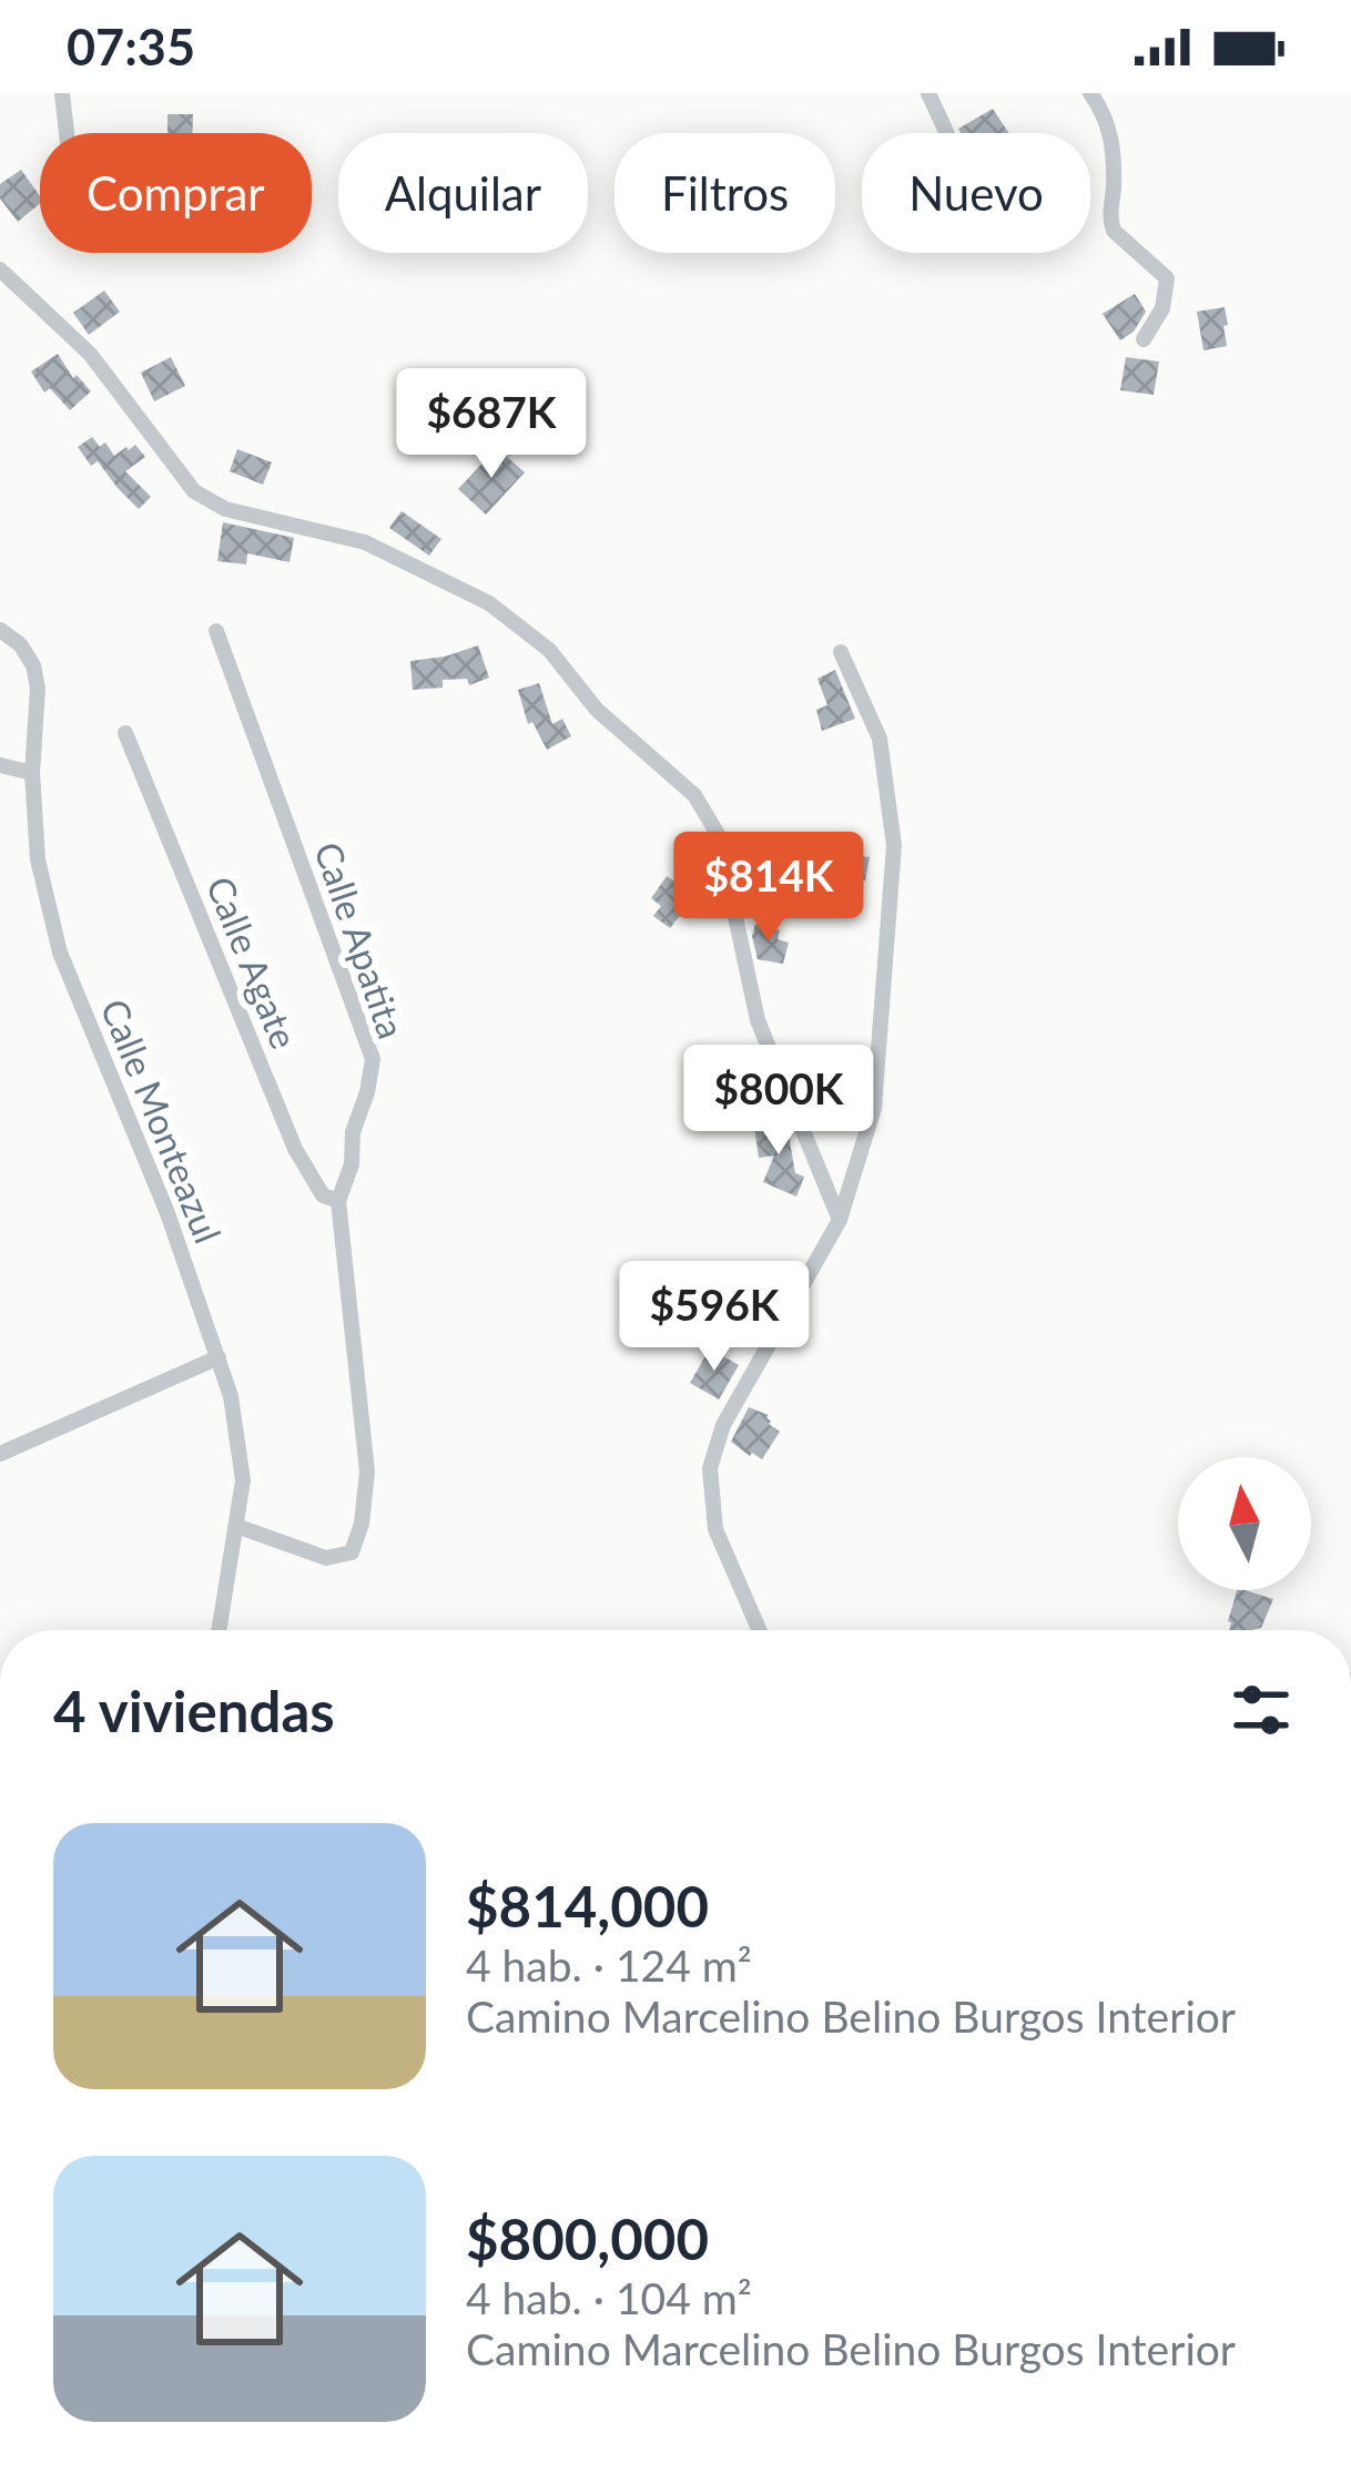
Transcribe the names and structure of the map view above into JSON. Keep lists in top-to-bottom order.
{
  "streets": {
    "street": ["Calle Apatita", "Calle Agate", "Calle Monteazul"]
  },
  "crossings": [
    ["Calle Apatita", "Calle Agate"],
    ["Calle Apatita", "Calle Monteazul"]
  ],
  "north": "top",
  "page": {
    "status": "07:35",
    "chip": [
      "Comprar",
      "Alquilar",
      "Filtros",
      "Nuevo"
    ],
    "price": [
      "$687K",
      "$814K",
      "$800K",
      "$596K"
    ],
    "heading": "4 viviendas",
    "list": [
      {
        "name": "$814,000",
        "note": "4 hab. · 124 m² · Camino Marcelino Belino Burgos Interior"
      },
      {
        "name": "$800,000",
        "note": "4 hab. · 104 m² · Camino Marcelino Belino Burgos Interior"
      }
    ]
  }
}
